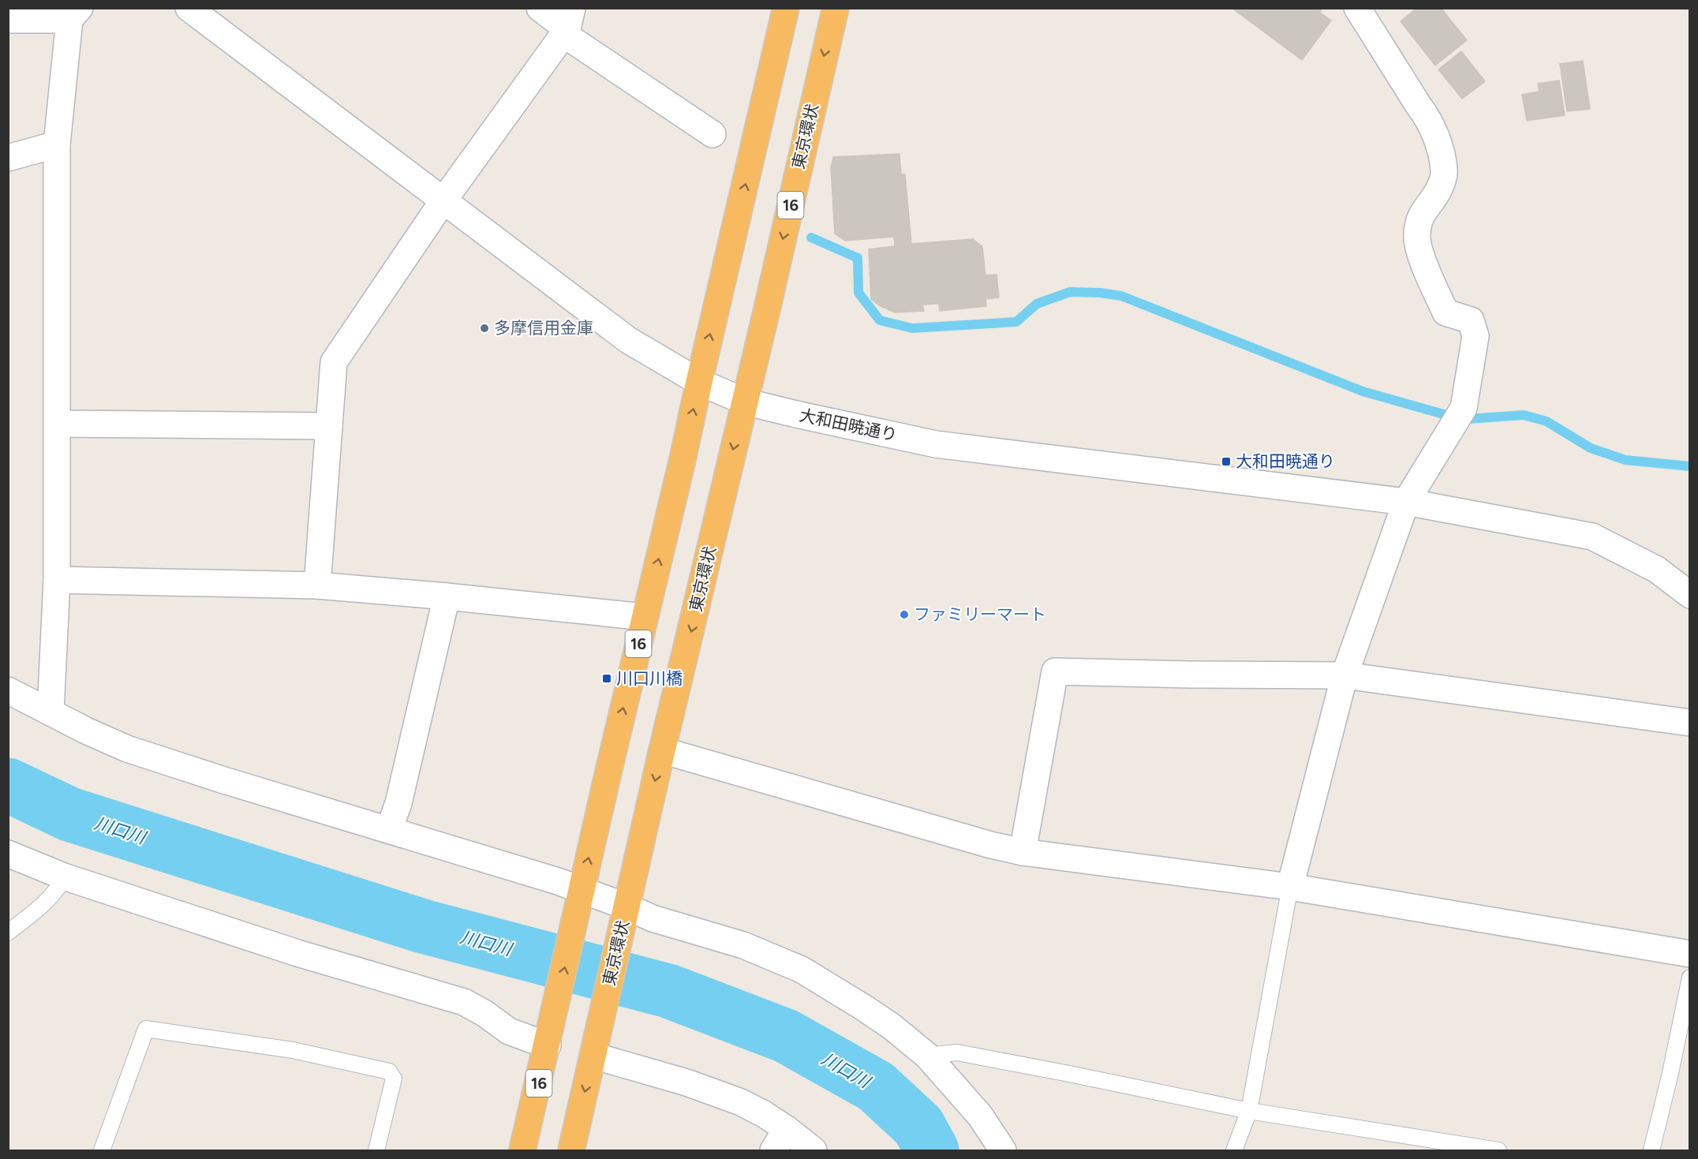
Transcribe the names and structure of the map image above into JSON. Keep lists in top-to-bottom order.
{
  "streets": {
    "highway": ["東京環状", "16"],
    "street": ["大和田暁通り"]
  },
  "crossings": [
    ["東京環状", "大和田暁通り"],
    ["16", "大和田暁通り"]
  ],
  "water": ["川口川"],
  "places": {
    "other": ["多摩信用金庫", "ファミリーマート"],
    "transit": ["大和田暁通り", "川口川橋"]
  }
}
